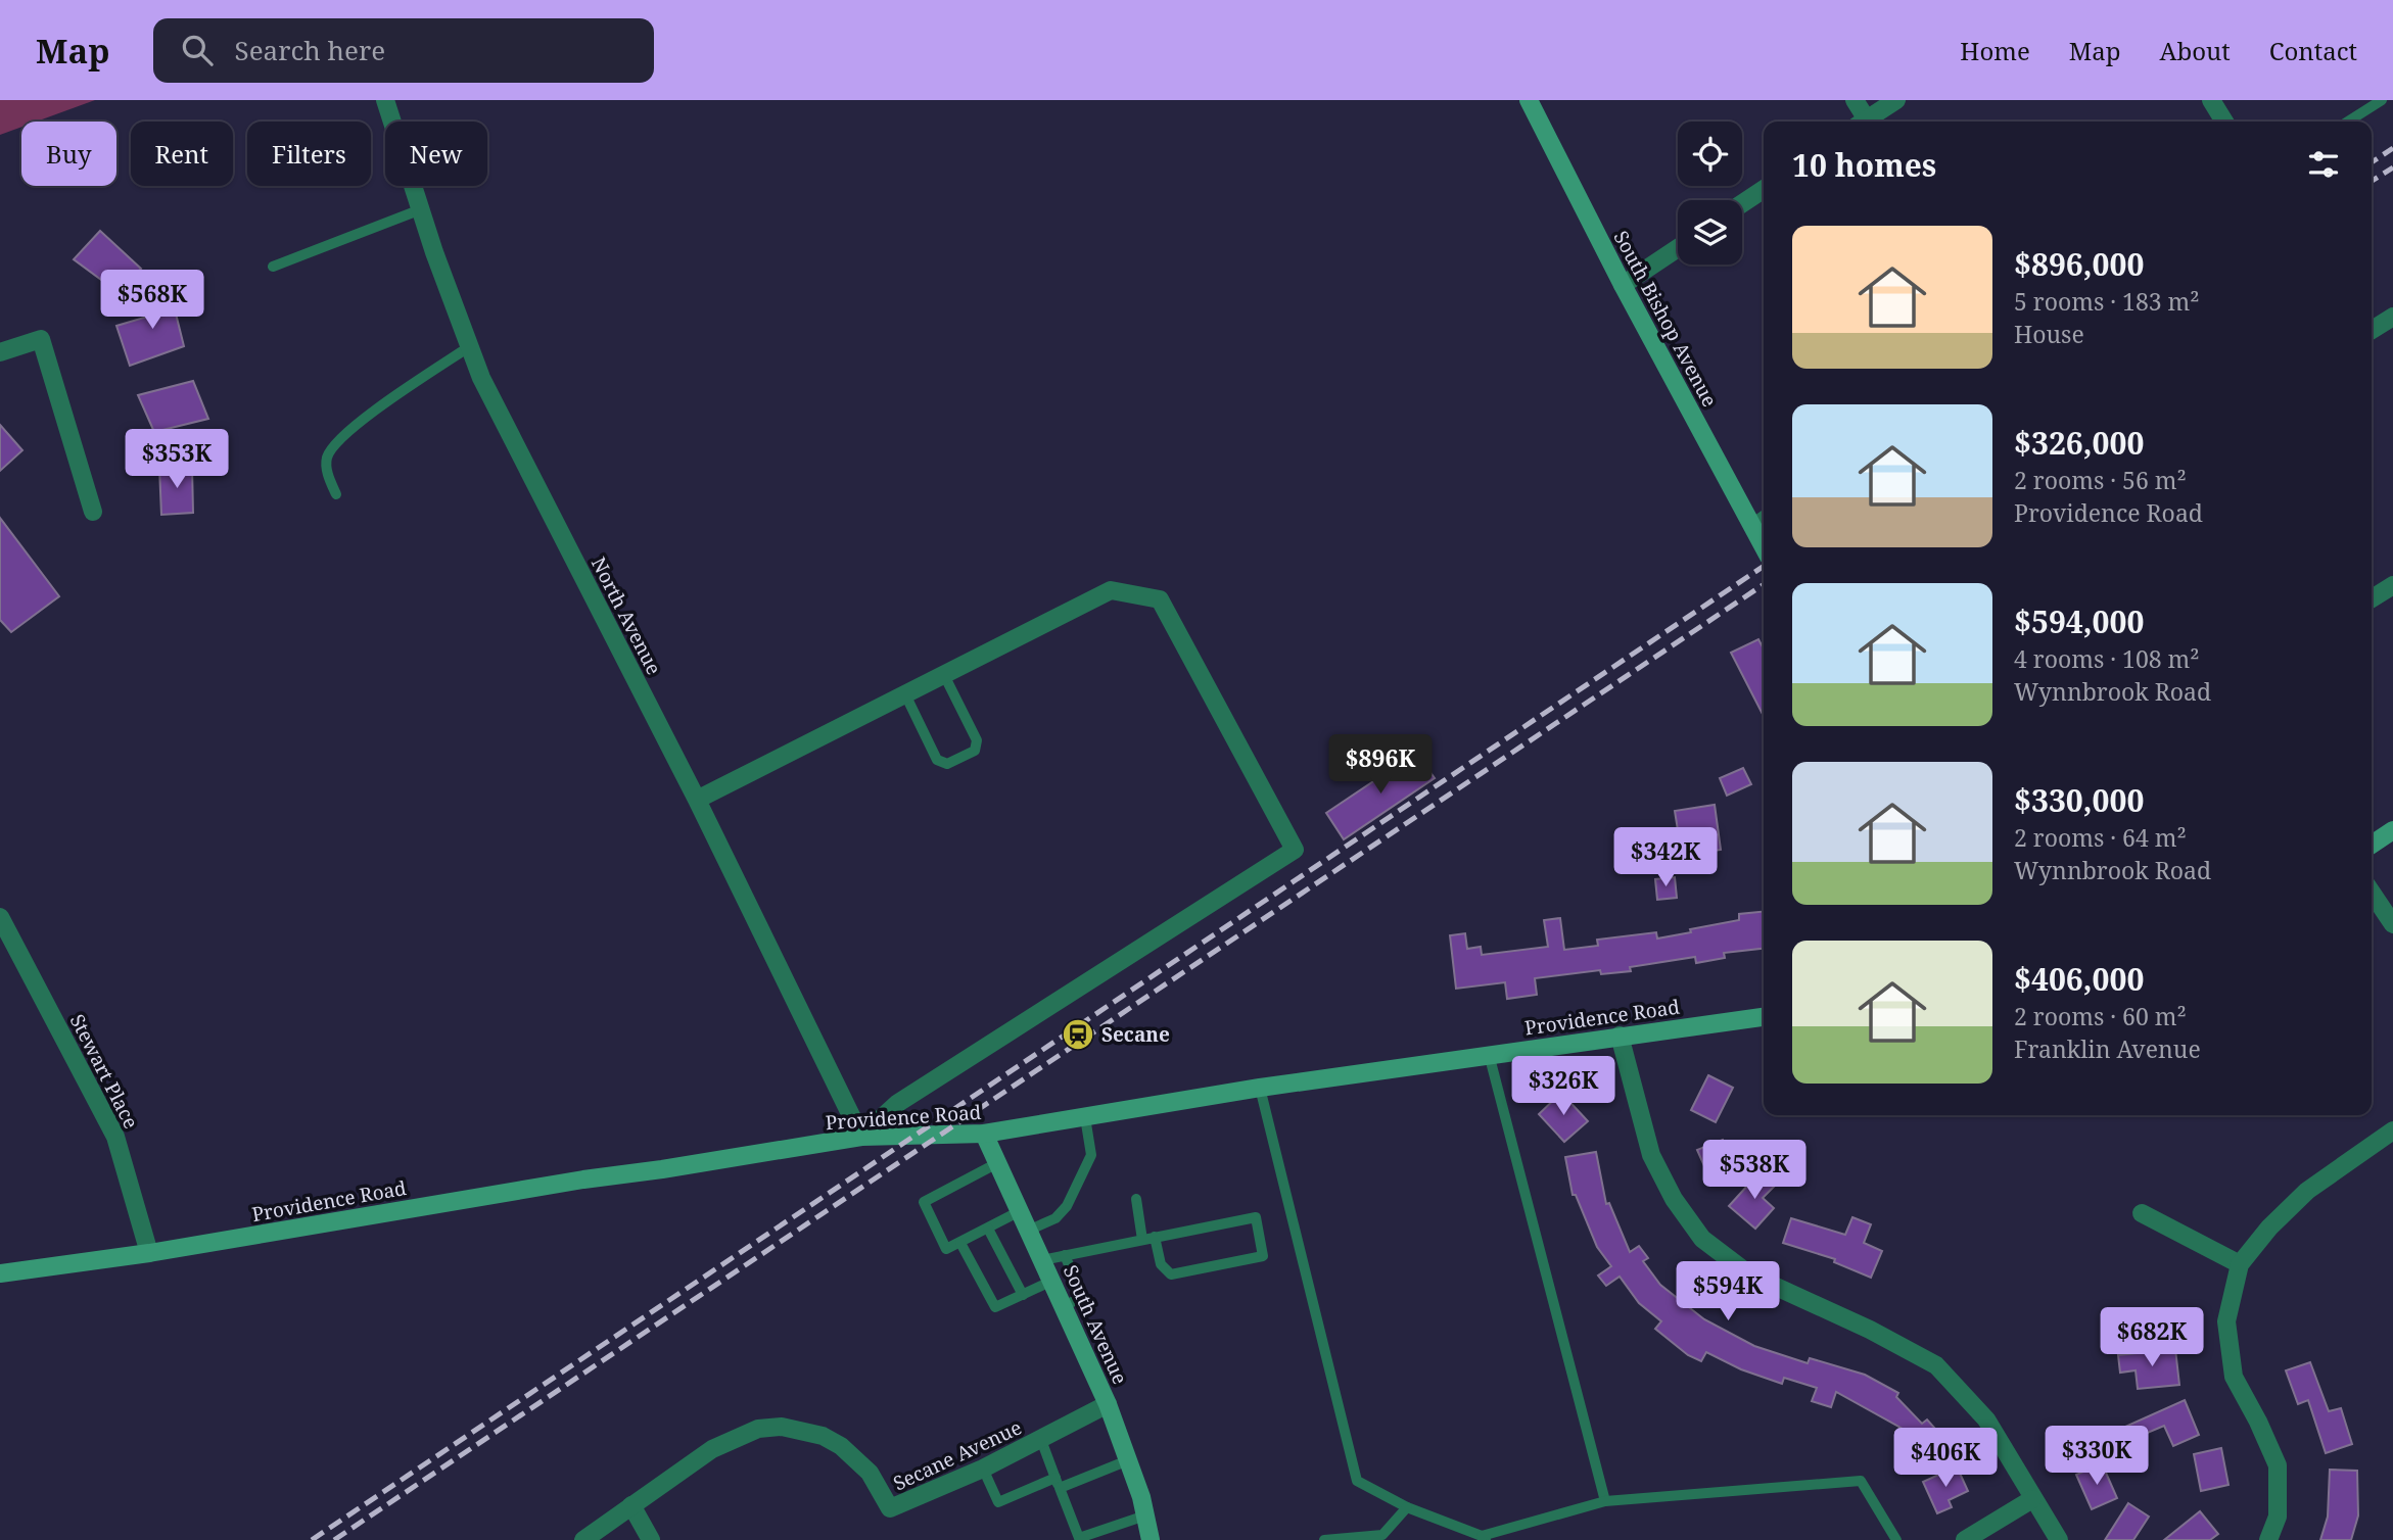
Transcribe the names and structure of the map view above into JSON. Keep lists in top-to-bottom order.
{
  "streets": {
    "street": [
      "South Bishop Avenue",
      "North Avenue",
      "Providence Road",
      "Stewart Place",
      "South Avenue",
      "Secane Avenue"
    ]
  },
  "crossings": [
    ["North Avenue", "Providence Road"],
    ["Providence Road", "Stewart Place"],
    ["Providence Road", "South Avenue"],
    ["South Avenue", "Secane Avenue"]
  ],
  "places": {
    "station": ["Secane"]
  },
  "page": {
    "header": "Map",
    "search": "Search here",
    "nav": [
      "Home",
      "Map",
      "About",
      "Contact"
    ],
    "chip": [
      "Buy",
      "Rent",
      "Filters",
      "New"
    ],
    "heading": "10 homes",
    "list": [
      {
        "name": "$896,000",
        "note": "5 rooms · 183 m² · House"
      },
      {
        "name": "$326,000",
        "note": "2 rooms · 56 m² · Providence Road"
      },
      {
        "name": "$594,000",
        "note": "4 rooms · 108 m² · Wynnbrook Road"
      },
      {
        "name": "$330,000",
        "note": "2 rooms · 64 m² · Wynnbrook Road"
      },
      {
        "name": "$406,000",
        "note": "2 rooms · 60 m² · Franklin Avenue"
      }
    ],
    "price": [
      "$568K",
      "$353K",
      "$896K",
      "$342K",
      "$326K",
      "$538K",
      "$594K",
      "$682K",
      "$330K",
      "$406K"
    ]
  }
}
